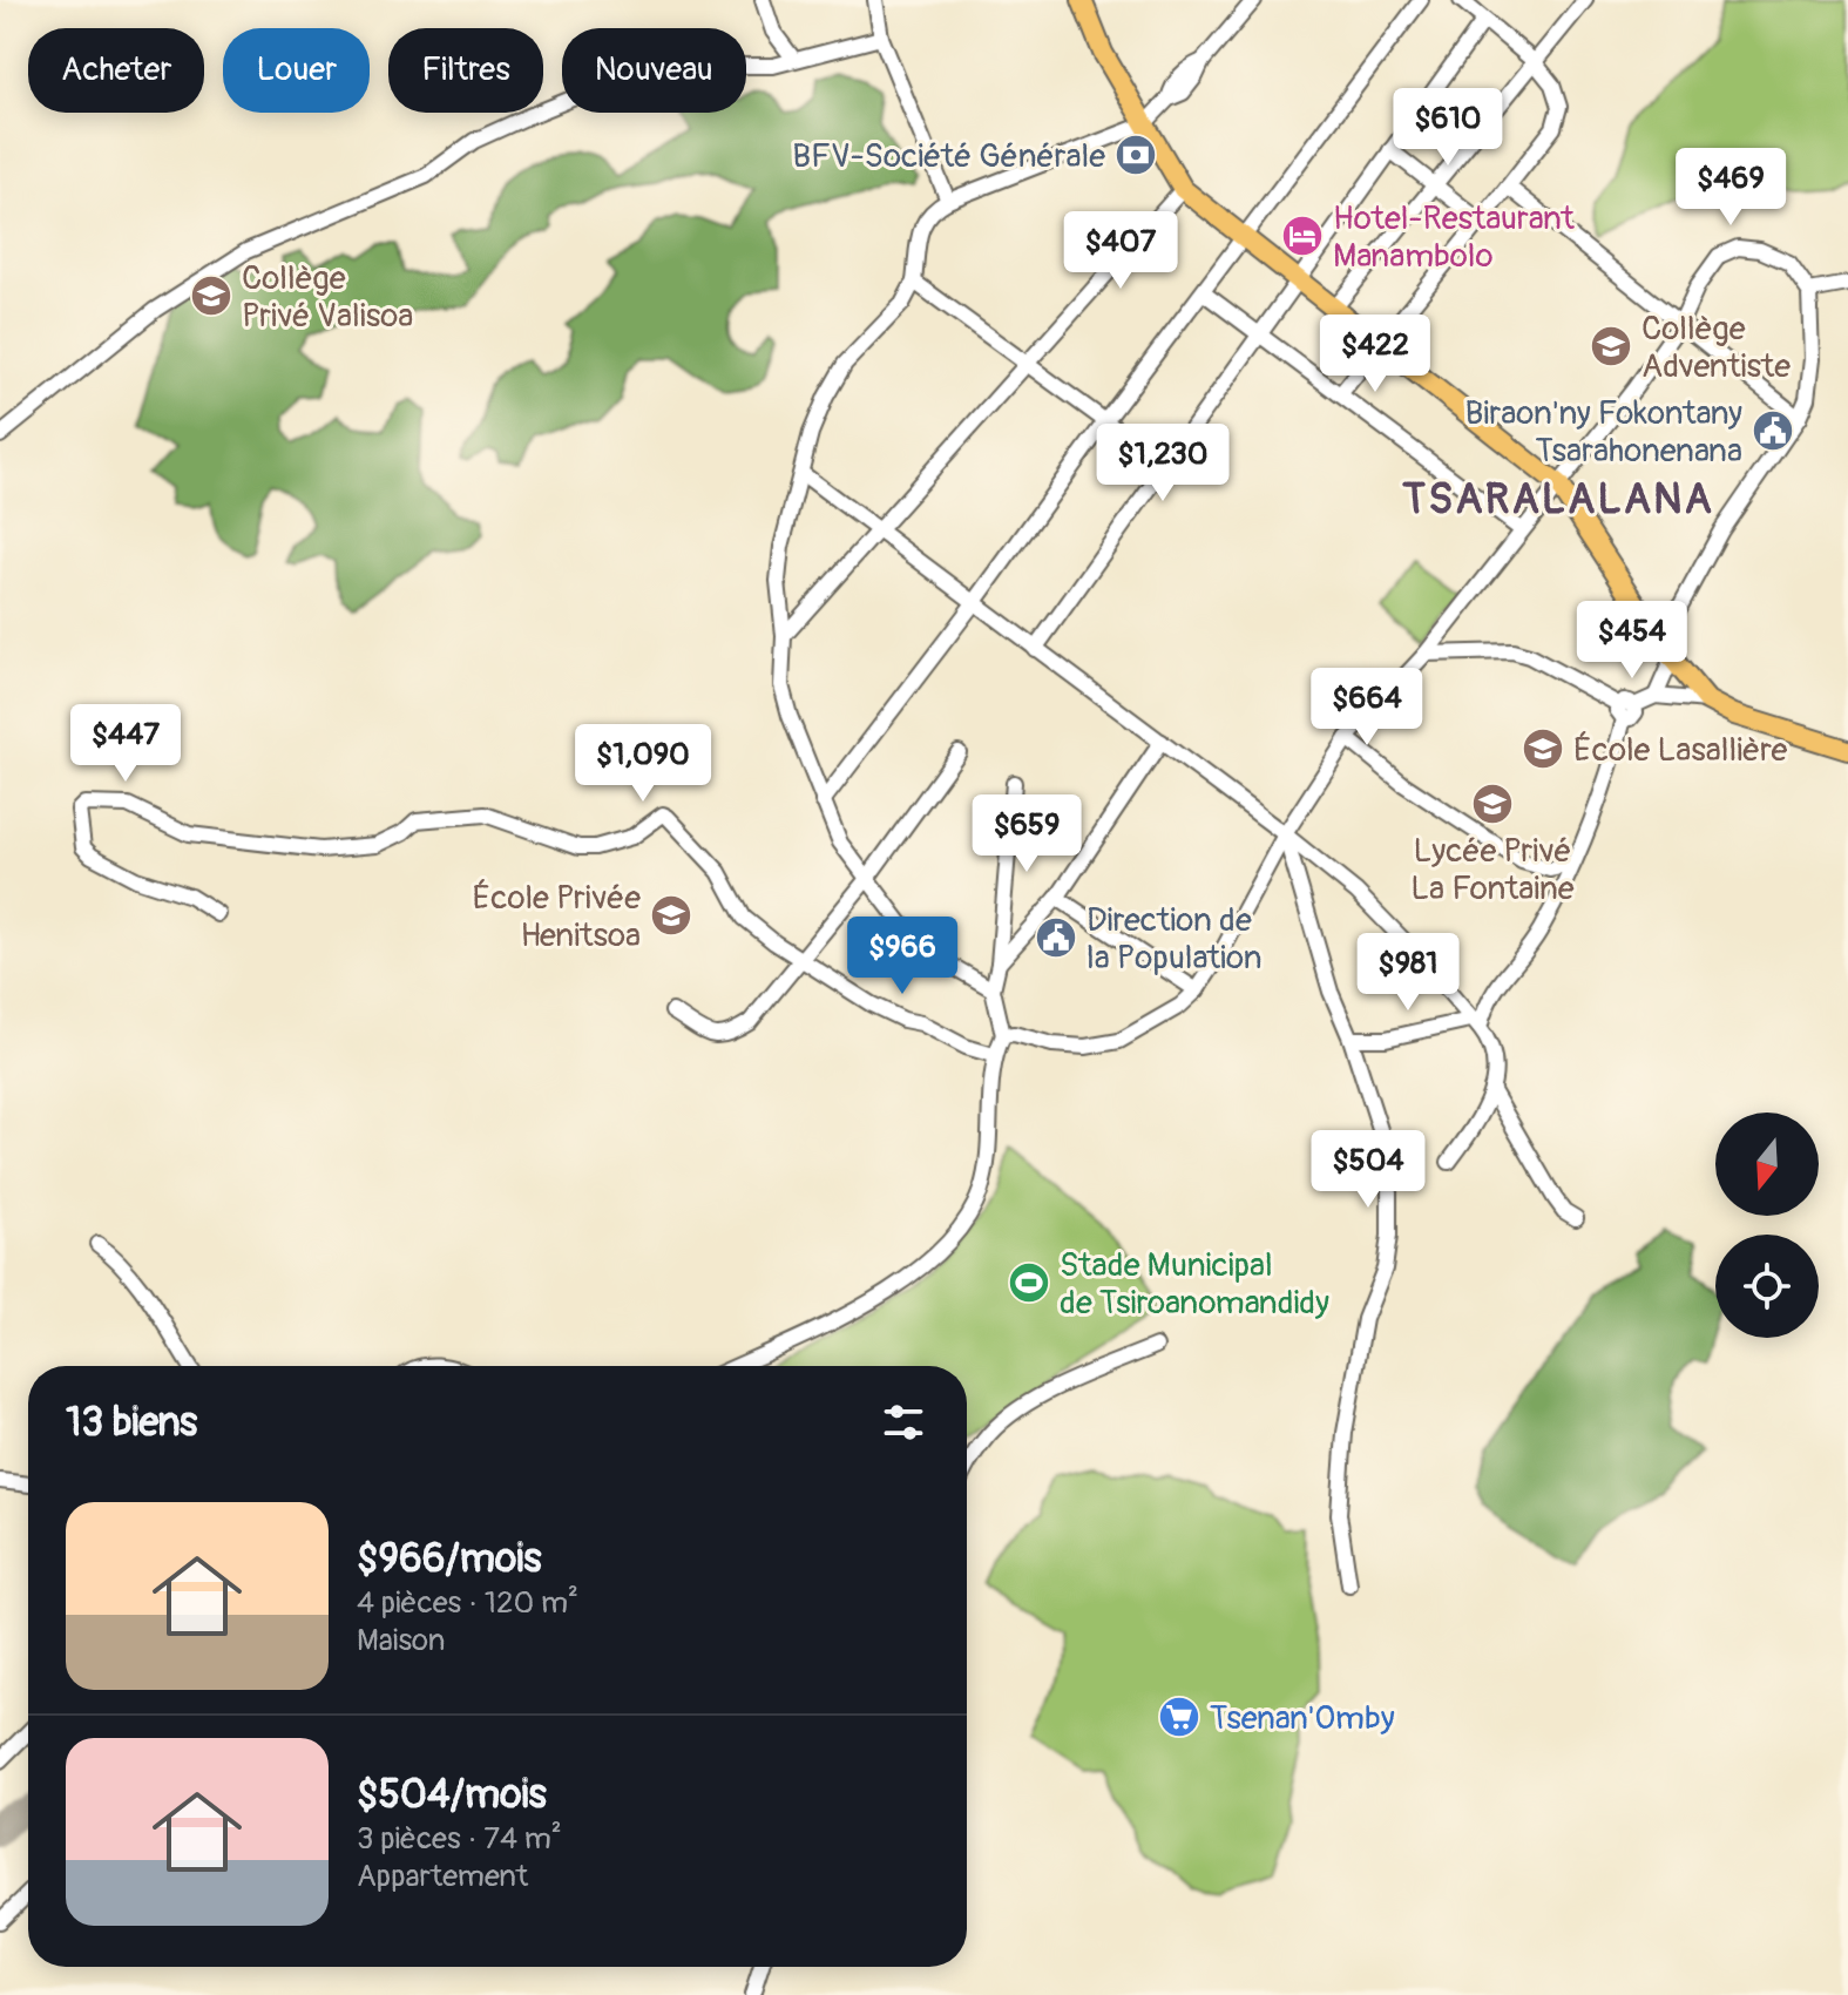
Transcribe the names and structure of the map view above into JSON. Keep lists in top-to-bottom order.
{
  "districts": ["TSARALALANA"],
  "places": {
    "bank": ["BFV-Société Générale"],
    "hotel": ["Hotel-Restaurant Manambolo"],
    "school or university": [
      "Collège Privé Valisoa",
      "Collège Adventiste",
      "École Lasallière",
      "Lycée Privé La Fontaine",
      "École Privée Henitsoa"
    ],
    "public building": ["Biraon'ny Fokontany Tsarahonenana", "Direction de la Population"],
    "sports": ["Stade Municipal de Tsiroanomandidy"],
    "supermarket": ["Tsenan'Omby"]
  },
  "north": "bottom",
  "page": {
    "chip": [
      "Acheter",
      "Louer",
      "Filtres",
      "Nouveau"
    ],
    "price": [
      "$610",
      "$469",
      "$407",
      "$422",
      "$1,230",
      "$454",
      "$664",
      "$447",
      "$1,090",
      "$659",
      "$966",
      "$981",
      "$504"
    ],
    "heading": "13 biens",
    "list": [
      {
        "name": "$966/mois",
        "note": "4 pièces · 120 m² · Maison"
      },
      {
        "name": "$504/mois",
        "note": "3 pièces · 74 m² · Appartement"
      }
    ]
  }
}
